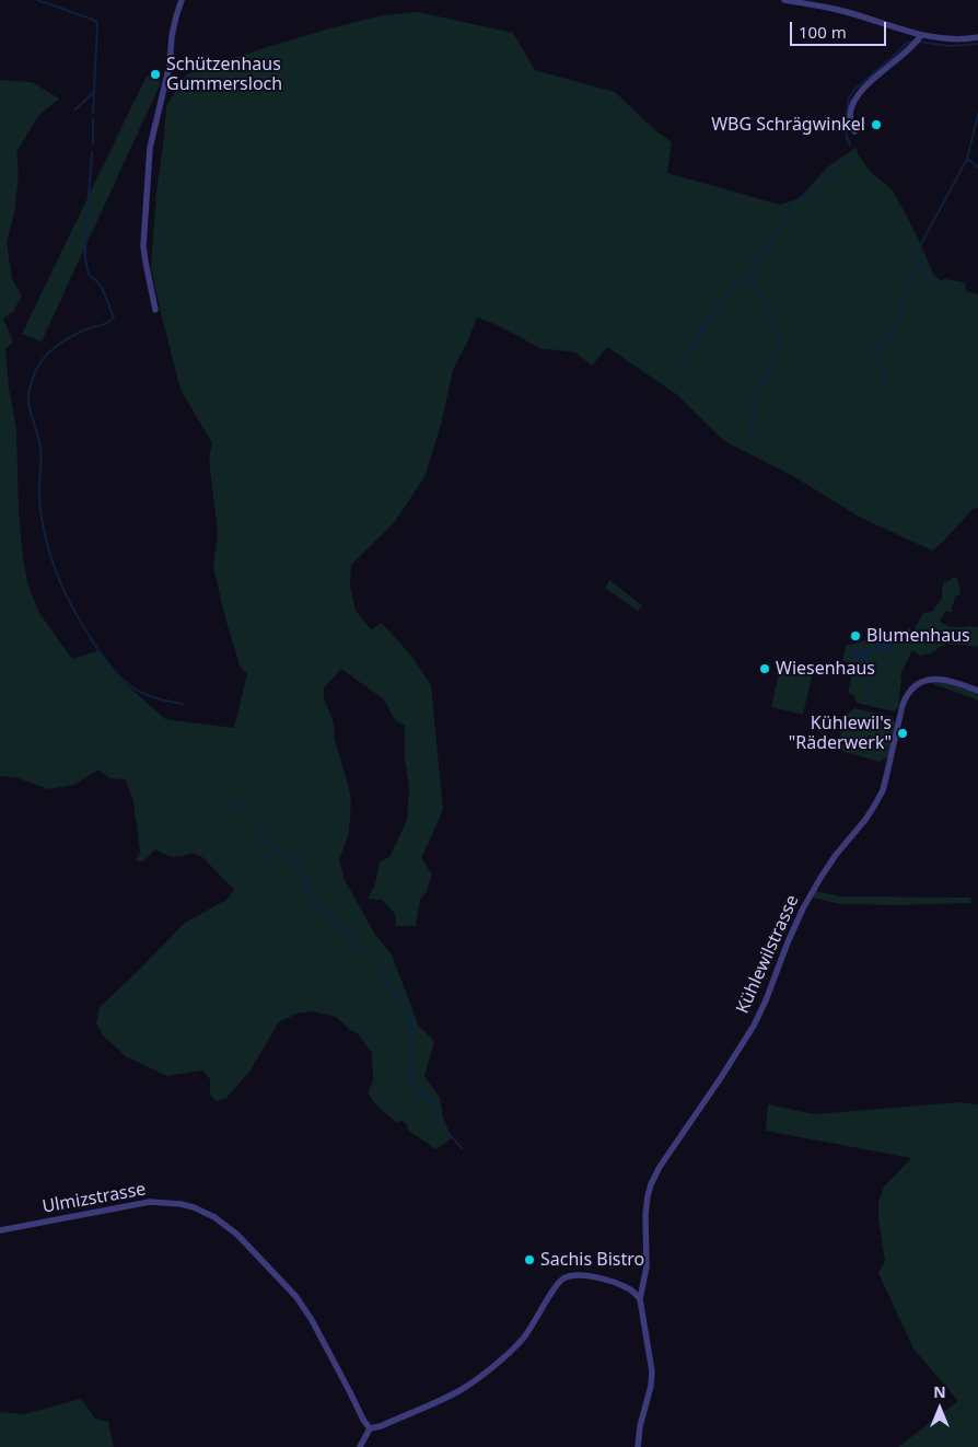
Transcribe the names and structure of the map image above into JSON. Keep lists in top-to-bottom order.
{
  "streets": {
    "street": ["Kühlewilstrasse", "Ulmizstrasse"]
  },
  "places": [
    "Schützenhaus Gummersloch",
    "WBG Schrägwinkel",
    "Blumenhaus",
    "Wiesenhaus",
    "Kühlewil's \"Räderwerk\"",
    "Sachis Bistro"
  ],
  "scale_bar": "100 m",
  "north": "top"
}
